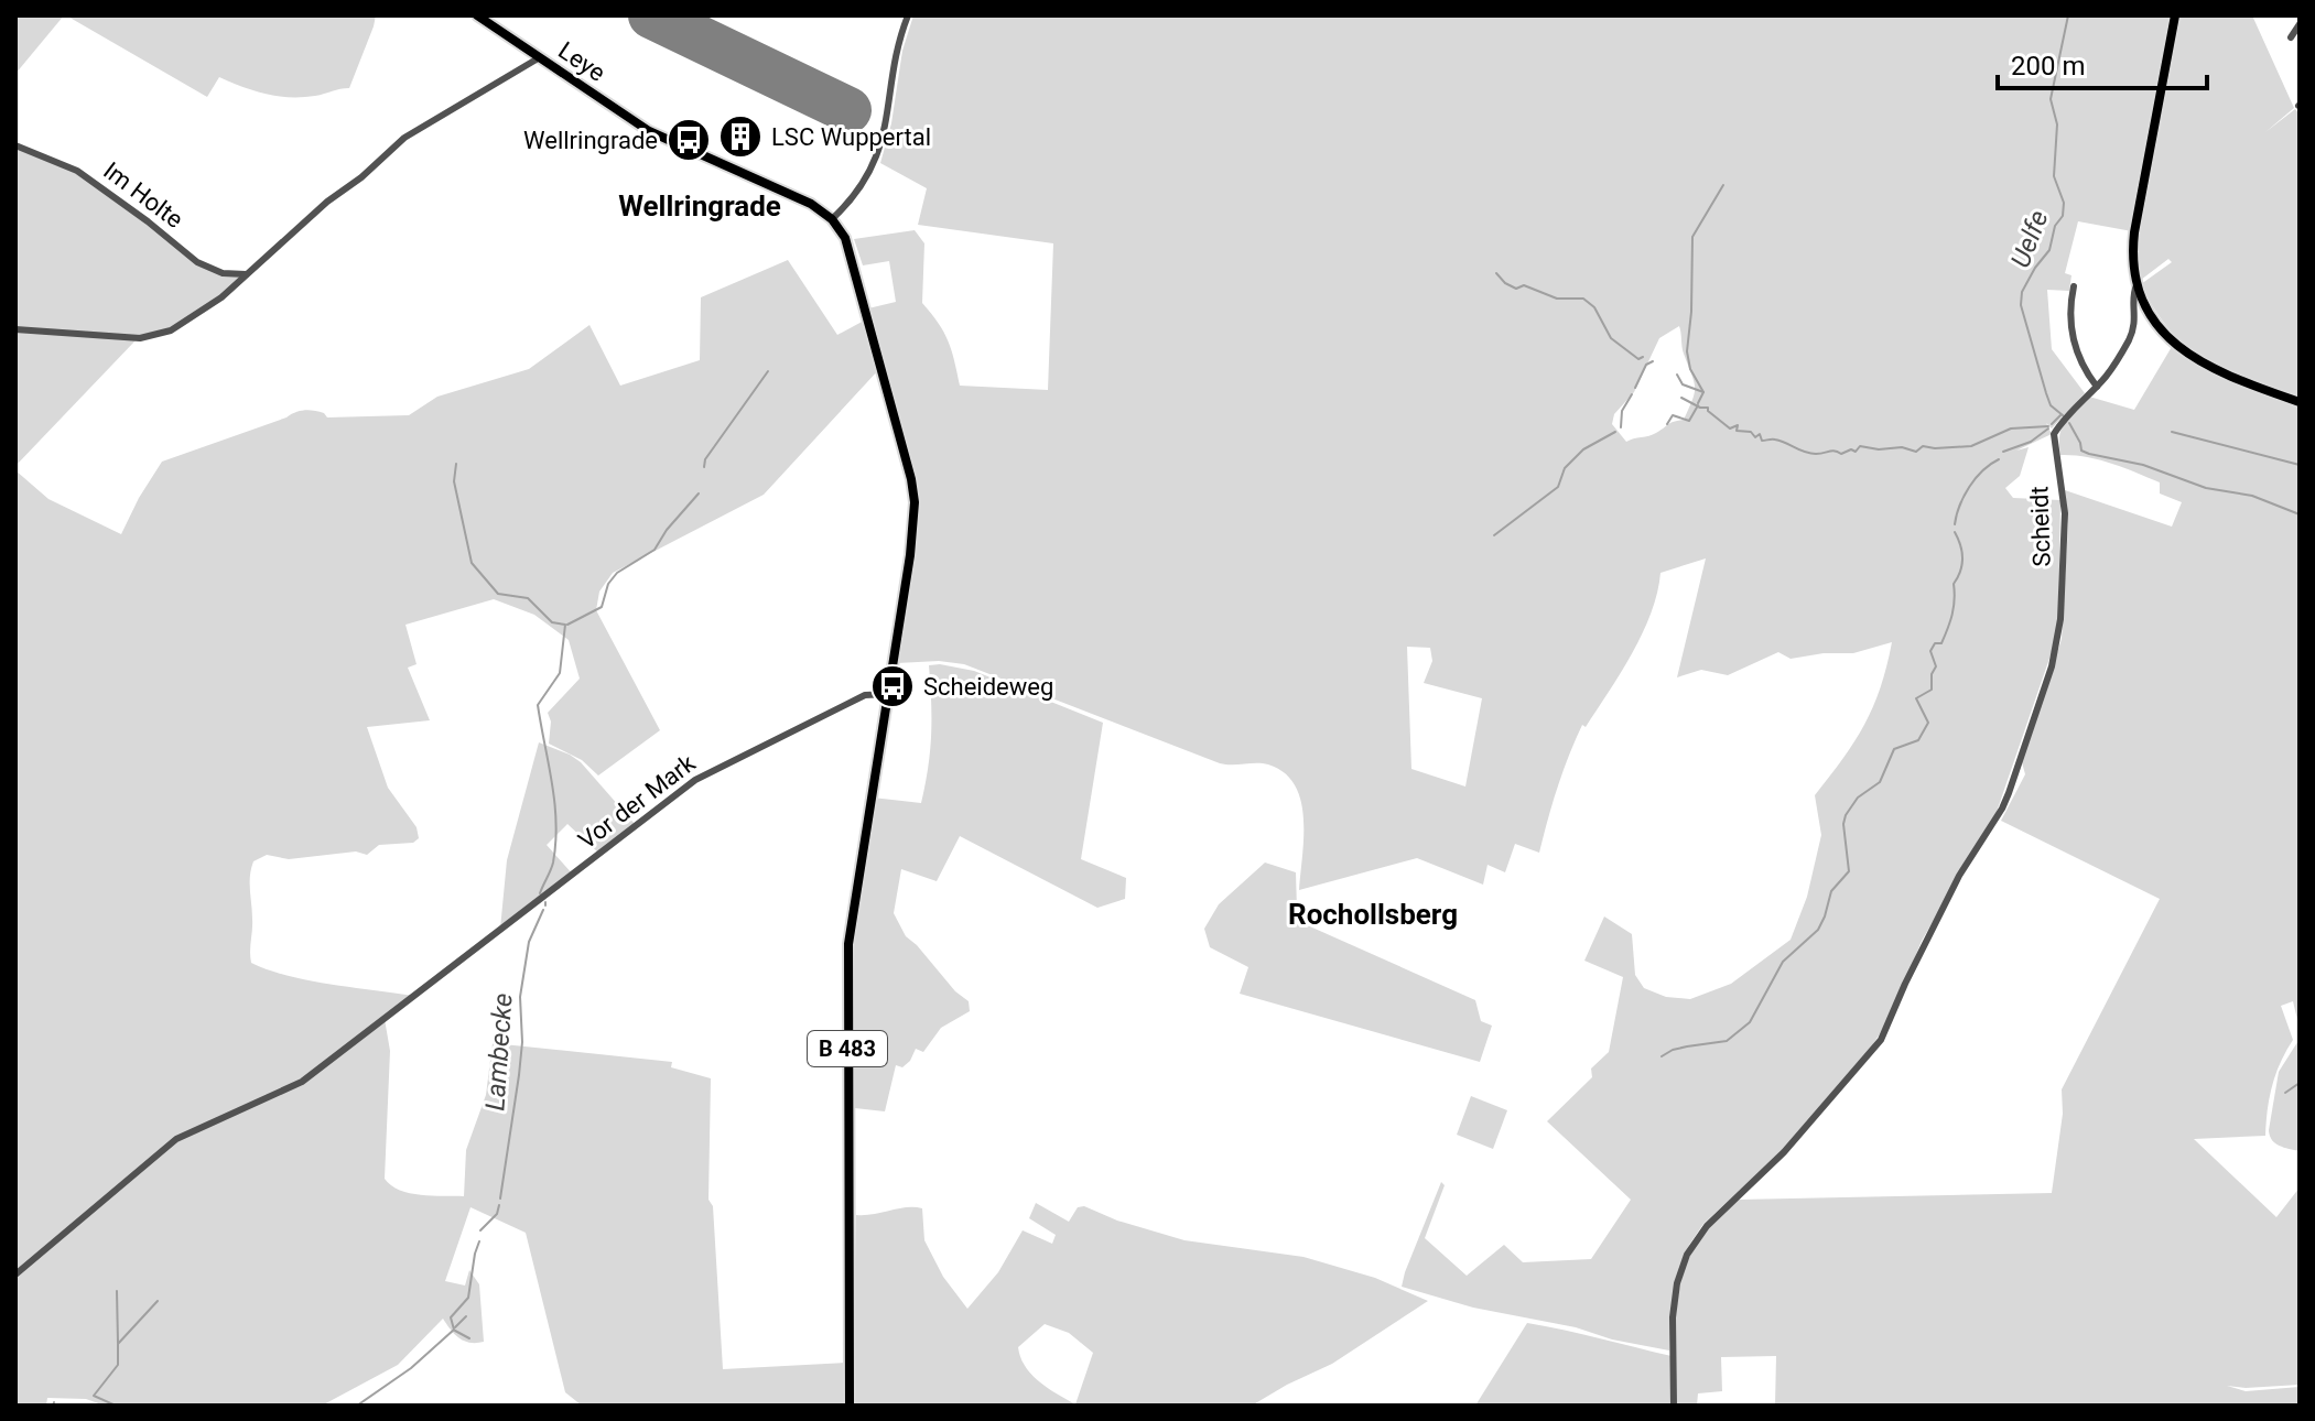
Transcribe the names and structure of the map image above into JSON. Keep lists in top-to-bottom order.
{
  "streets": {
    "main road": ["Leye", "B 483"],
    "street": ["Im Holte", "Scheidt", "Vor der Mark"]
  },
  "crossings": [
    ["Leye", "B 483"],
    ["Vor der Mark", "B 483"]
  ],
  "districts": ["Wellringrade", "Rochollsberg"],
  "water": ["Uelfe", "Lambecke"],
  "places": {
    "building": ["LSC Wuppertal"],
    "bus stop": ["Wellringrade", "Scheideweg"]
  },
  "scale_bar": "200 m"
}
